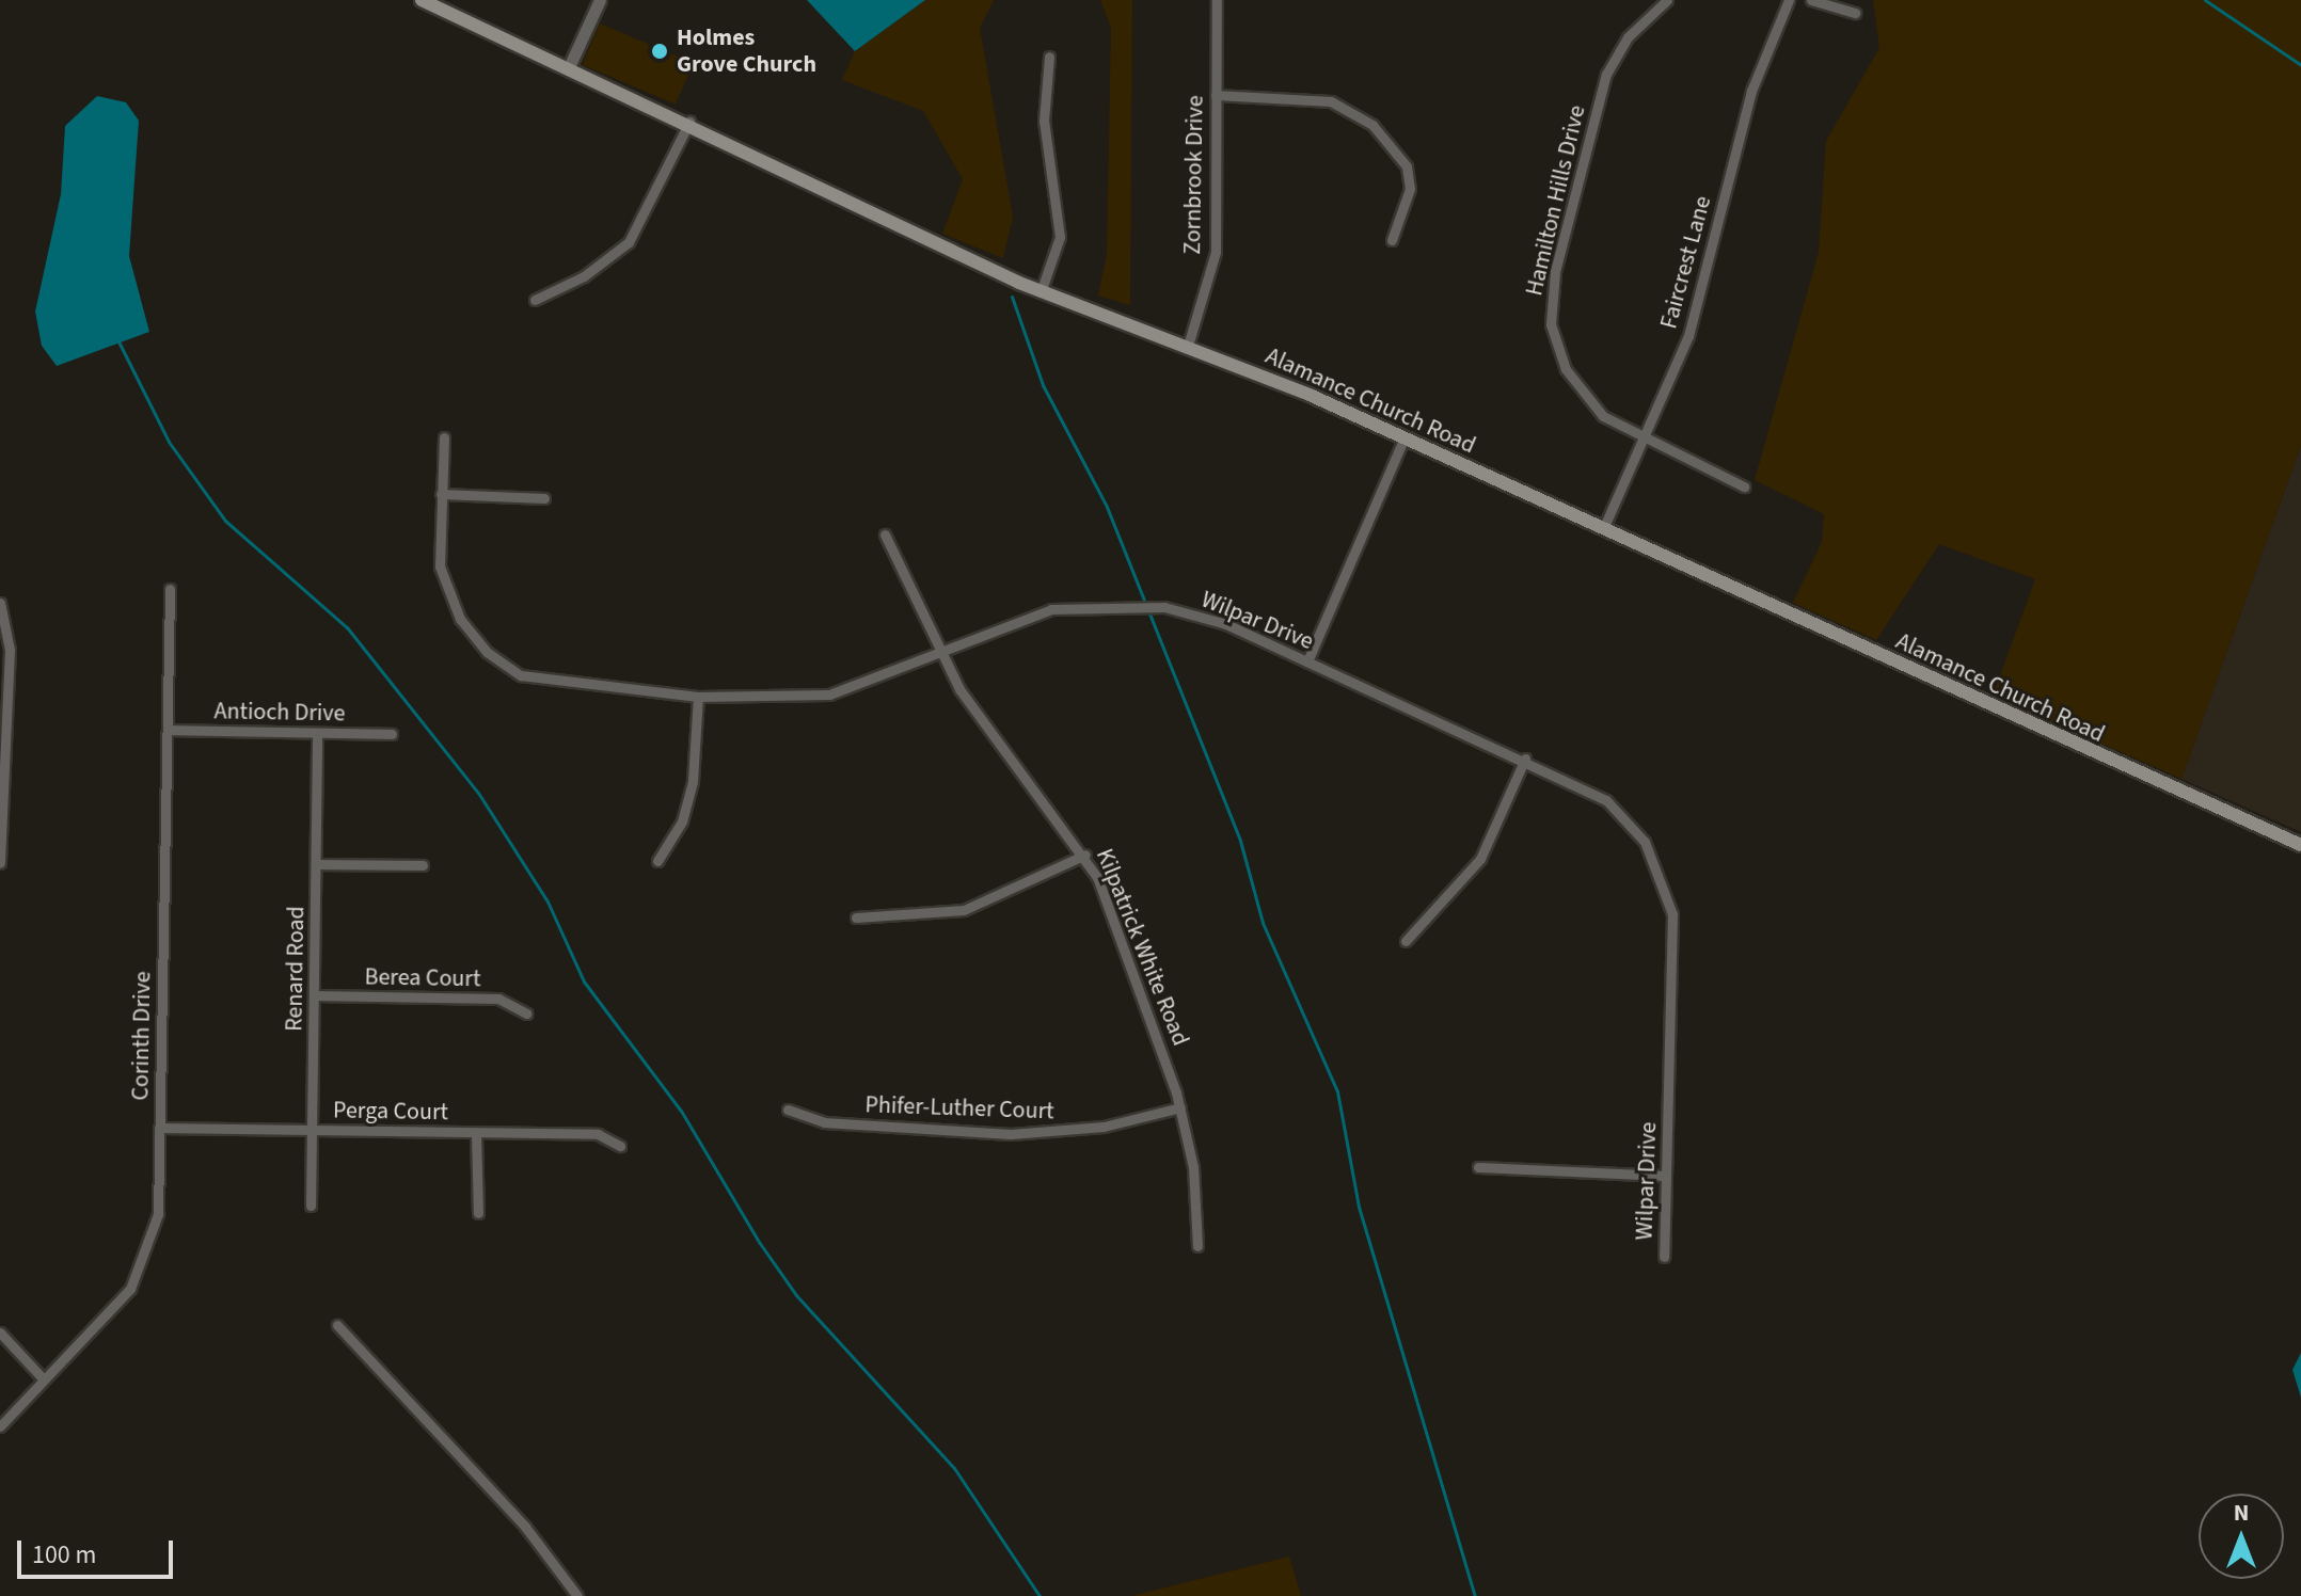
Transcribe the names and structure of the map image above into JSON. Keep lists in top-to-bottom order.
{
  "streets": {
    "main road": ["Alamance Church Road"],
    "street": [
      "Zornbrook Drive",
      "Hamilton Hills Drive",
      "Faircrest Lane",
      "Wilpar Drive",
      "Antioch Drive",
      "Kilpatrick White Road",
      "Renard Road",
      "Berea Court",
      "Corinth Drive",
      "Phifer-Luther Court",
      "Perga Court"
    ]
  },
  "crossings": [
    ["Zornbrook Drive", "Alamance Church Road"],
    ["Hamilton Hills Drive", "Faircrest Lane"],
    ["Faircrest Lane", "Alamance Church Road"],
    ["Wilpar Drive", "Kilpatrick White Road"],
    ["Antioch Drive", "Renard Road"],
    ["Antioch Drive", "Corinth Drive"],
    ["Kilpatrick White Road", "Phifer-Luther Court"],
    ["Renard Road", "Berea Court"],
    ["Renard Road", "Perga Court"],
    ["Corinth Drive", "Perga Court"]
  ],
  "places": ["Holmes Grove Church"],
  "scale_bar": "100 m",
  "north": "top"
}
